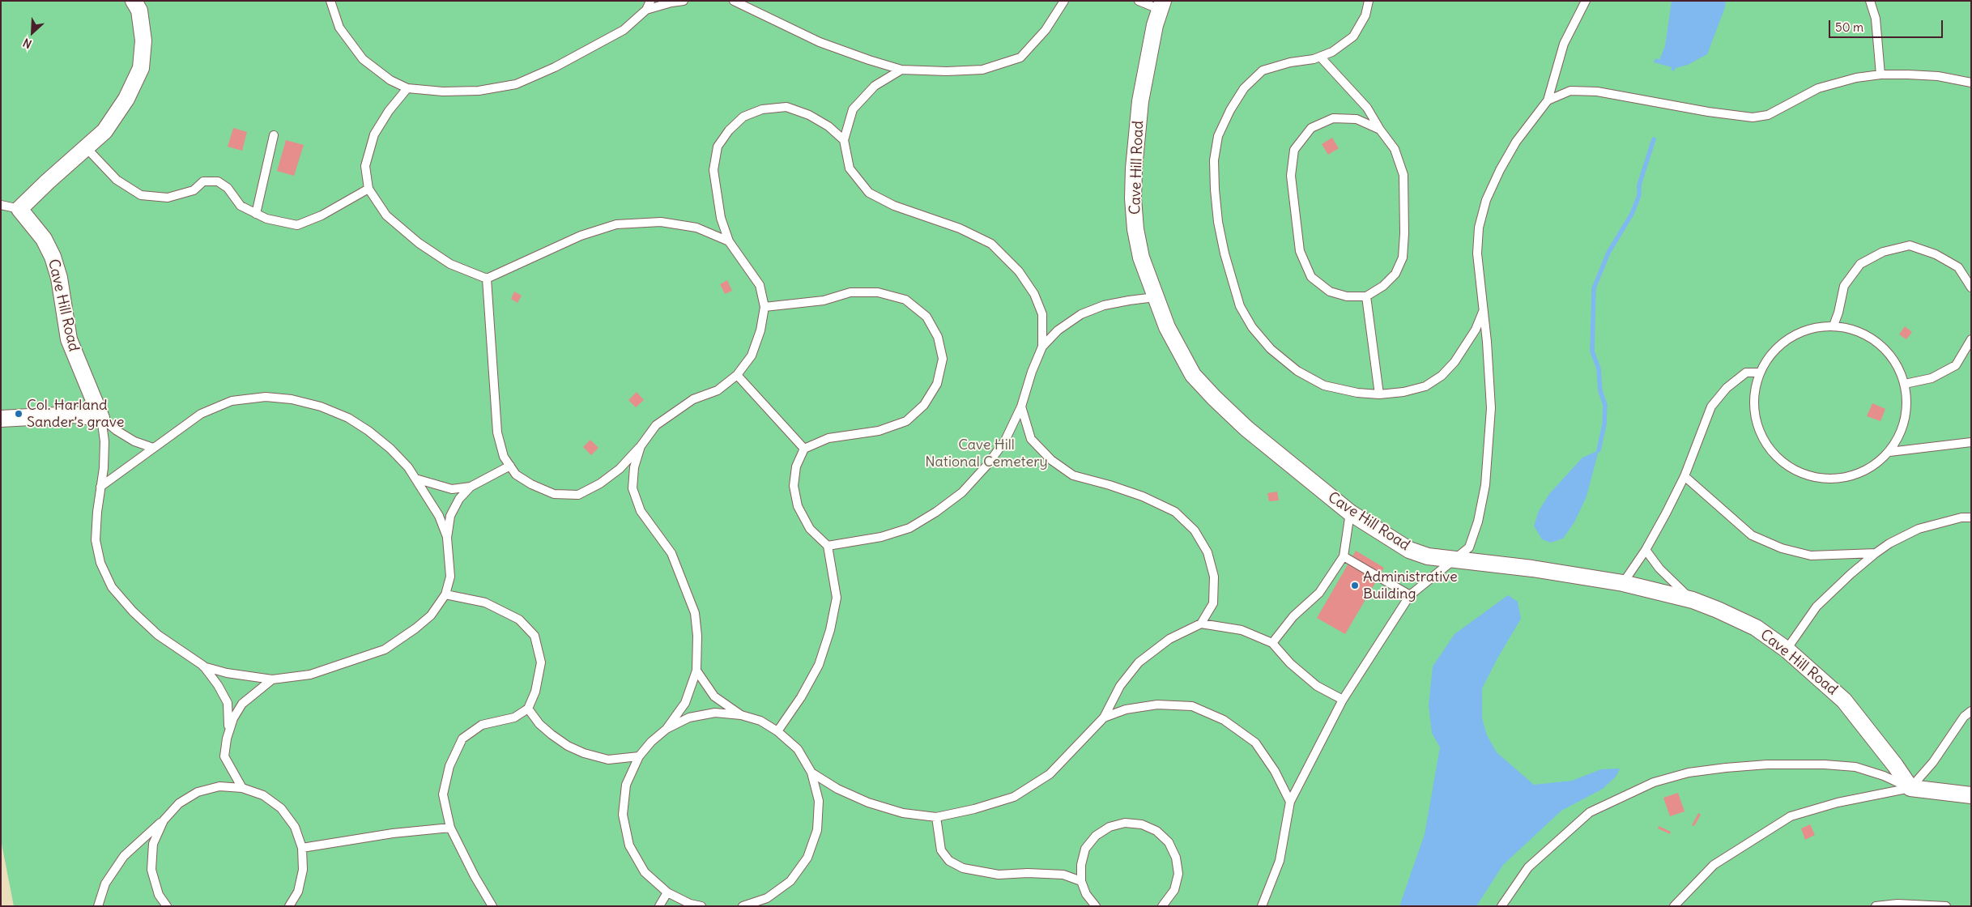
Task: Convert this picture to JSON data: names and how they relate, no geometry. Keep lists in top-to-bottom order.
{
  "streets": {
    "street": ["Cave Hill Road"]
  },
  "parks": ["Cave Hill National Cemetery"],
  "places": ["Col. Harland Sander’s grave", "Administrative Building"],
  "scale_bar": "50 m",
  "north": "bottom left"
}
